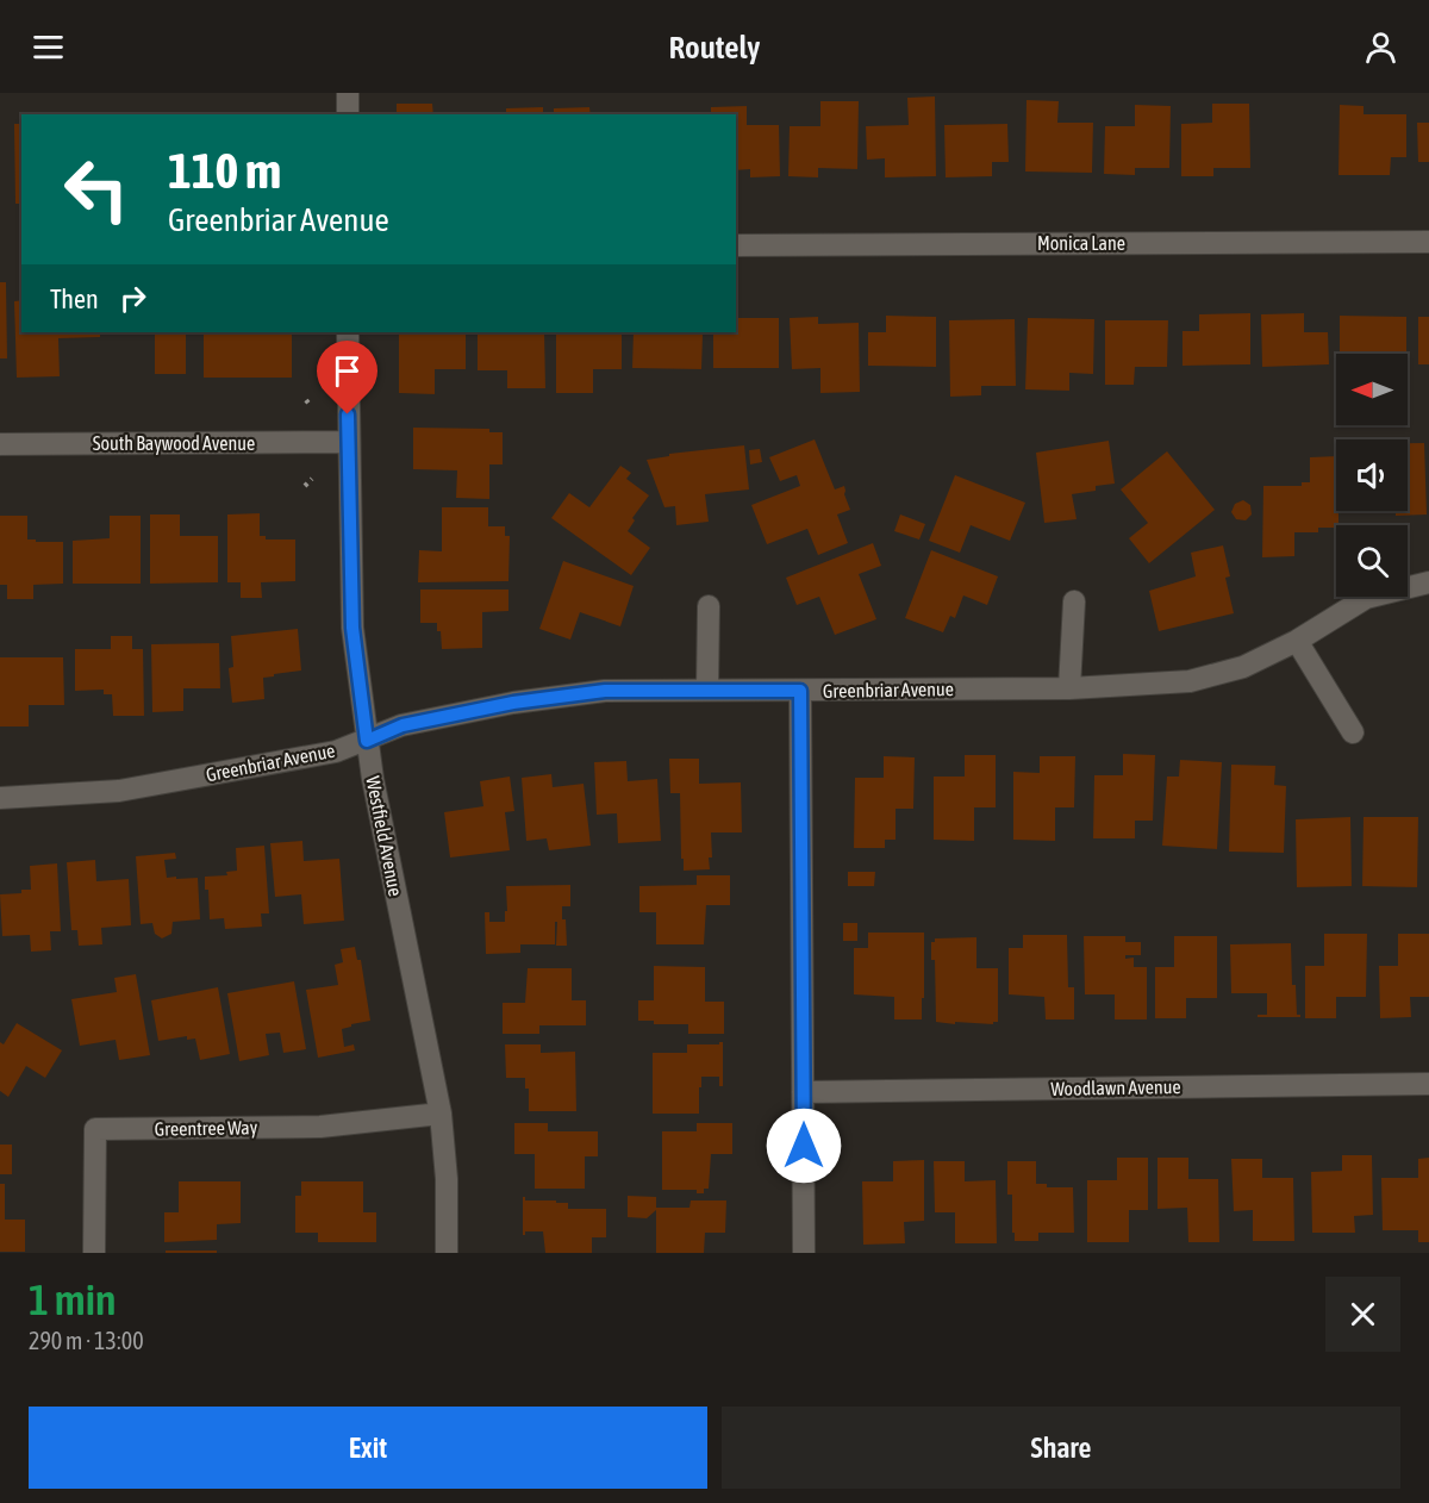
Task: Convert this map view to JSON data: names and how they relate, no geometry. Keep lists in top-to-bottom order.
{
  "streets": {
    "street": [
      "Monica Lane",
      "South Baywood Avenue",
      "Greenbriar Avenue",
      "Westfield Avenue",
      "Woodlawn Avenue",
      "Greentree Way"
    ]
  },
  "crossings": [
    ["South Baywood Avenue", "Westfield Avenue"],
    ["Greenbriar Avenue", "Westfield Avenue"],
    ["Westfield Avenue", "Greentree Way"]
  ],
  "north": "left",
  "page": {
    "header": "Routely",
    "turn": ["110 m", "Greenbriar Avenue"],
    "then": "Then",
    "heading": ["1 min", "290 m · 13:00"],
    "buttons": ["Exit", "Share"]
  }
}
